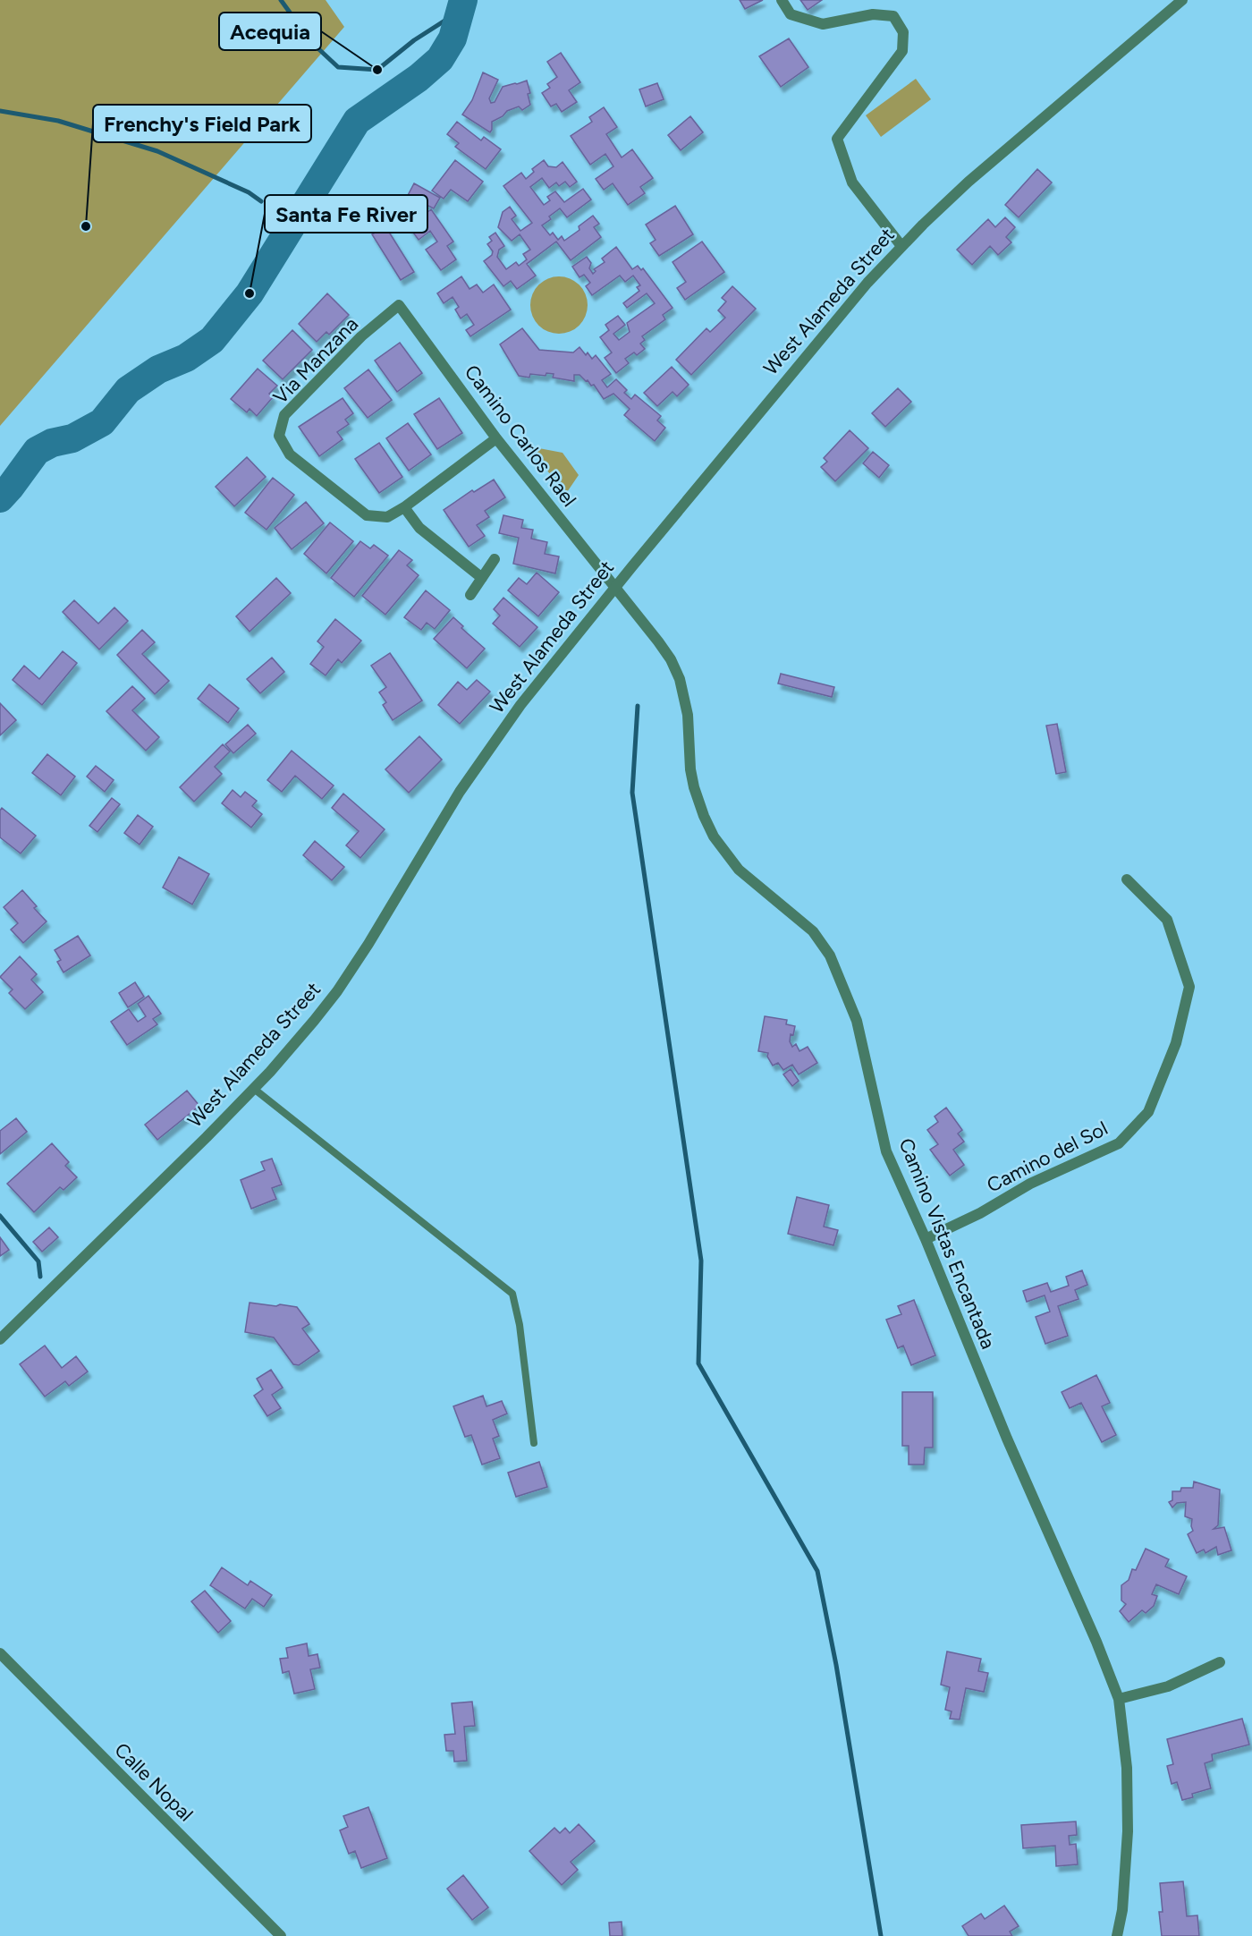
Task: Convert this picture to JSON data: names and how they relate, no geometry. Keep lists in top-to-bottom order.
{
  "streets": {
    "street": [
      "West Alameda Street",
      "Via Manzana",
      "Camino Carlos Rael",
      "Camino del Sol",
      "Camino Vistas Encantada",
      "Calle Nopal"
    ]
  },
  "crossings": [
    ["West Alameda Street", "Camino Carlos Rael"],
    ["West Alameda Street", "Camino Vistas Encantada"],
    ["Via Manzana", "Camino Carlos Rael"],
    ["Camino Carlos Rael", "Camino Vistas Encantada"],
    ["Camino del Sol", "Camino Vistas Encantada"]
  ],
  "places": ["Acequia", "Frenchy's Field Park", "Santa Fe River"]
}
